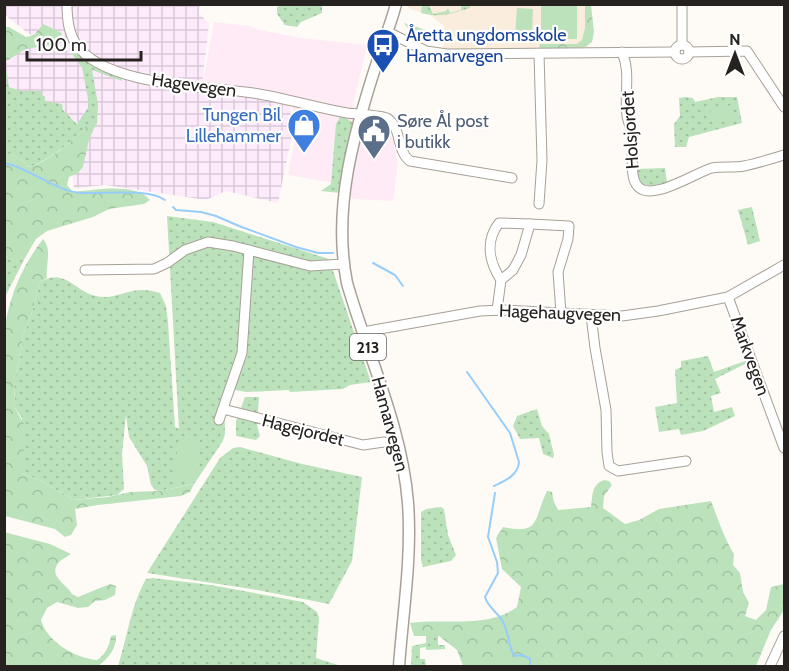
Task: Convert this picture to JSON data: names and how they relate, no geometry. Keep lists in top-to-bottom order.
{
  "streets": {
    "main road": ["213", "Hamarvegen"],
    "street": [
      "Hagevegen",
      "Holsjordet",
      "Hagehaugvegen",
      "Markvegen",
      "Hagejordet"
    ]
  },
  "crossings": [
    ["Hagevegen", "Hamarvegen"],
    ["Hagehaugvegen", "Markvegen"],
    ["Hagehaugvegen", "Hamarvegen"]
  ],
  "places": {
    "bus stop": ["Åretta ungdomsskole Hamarvegen"],
    "shop": ["Tungen Bil Lillehammer"],
    "public building": ["Søre Ål post i butikk"]
  },
  "scale_bar": "100 m",
  "north": "top"
}
